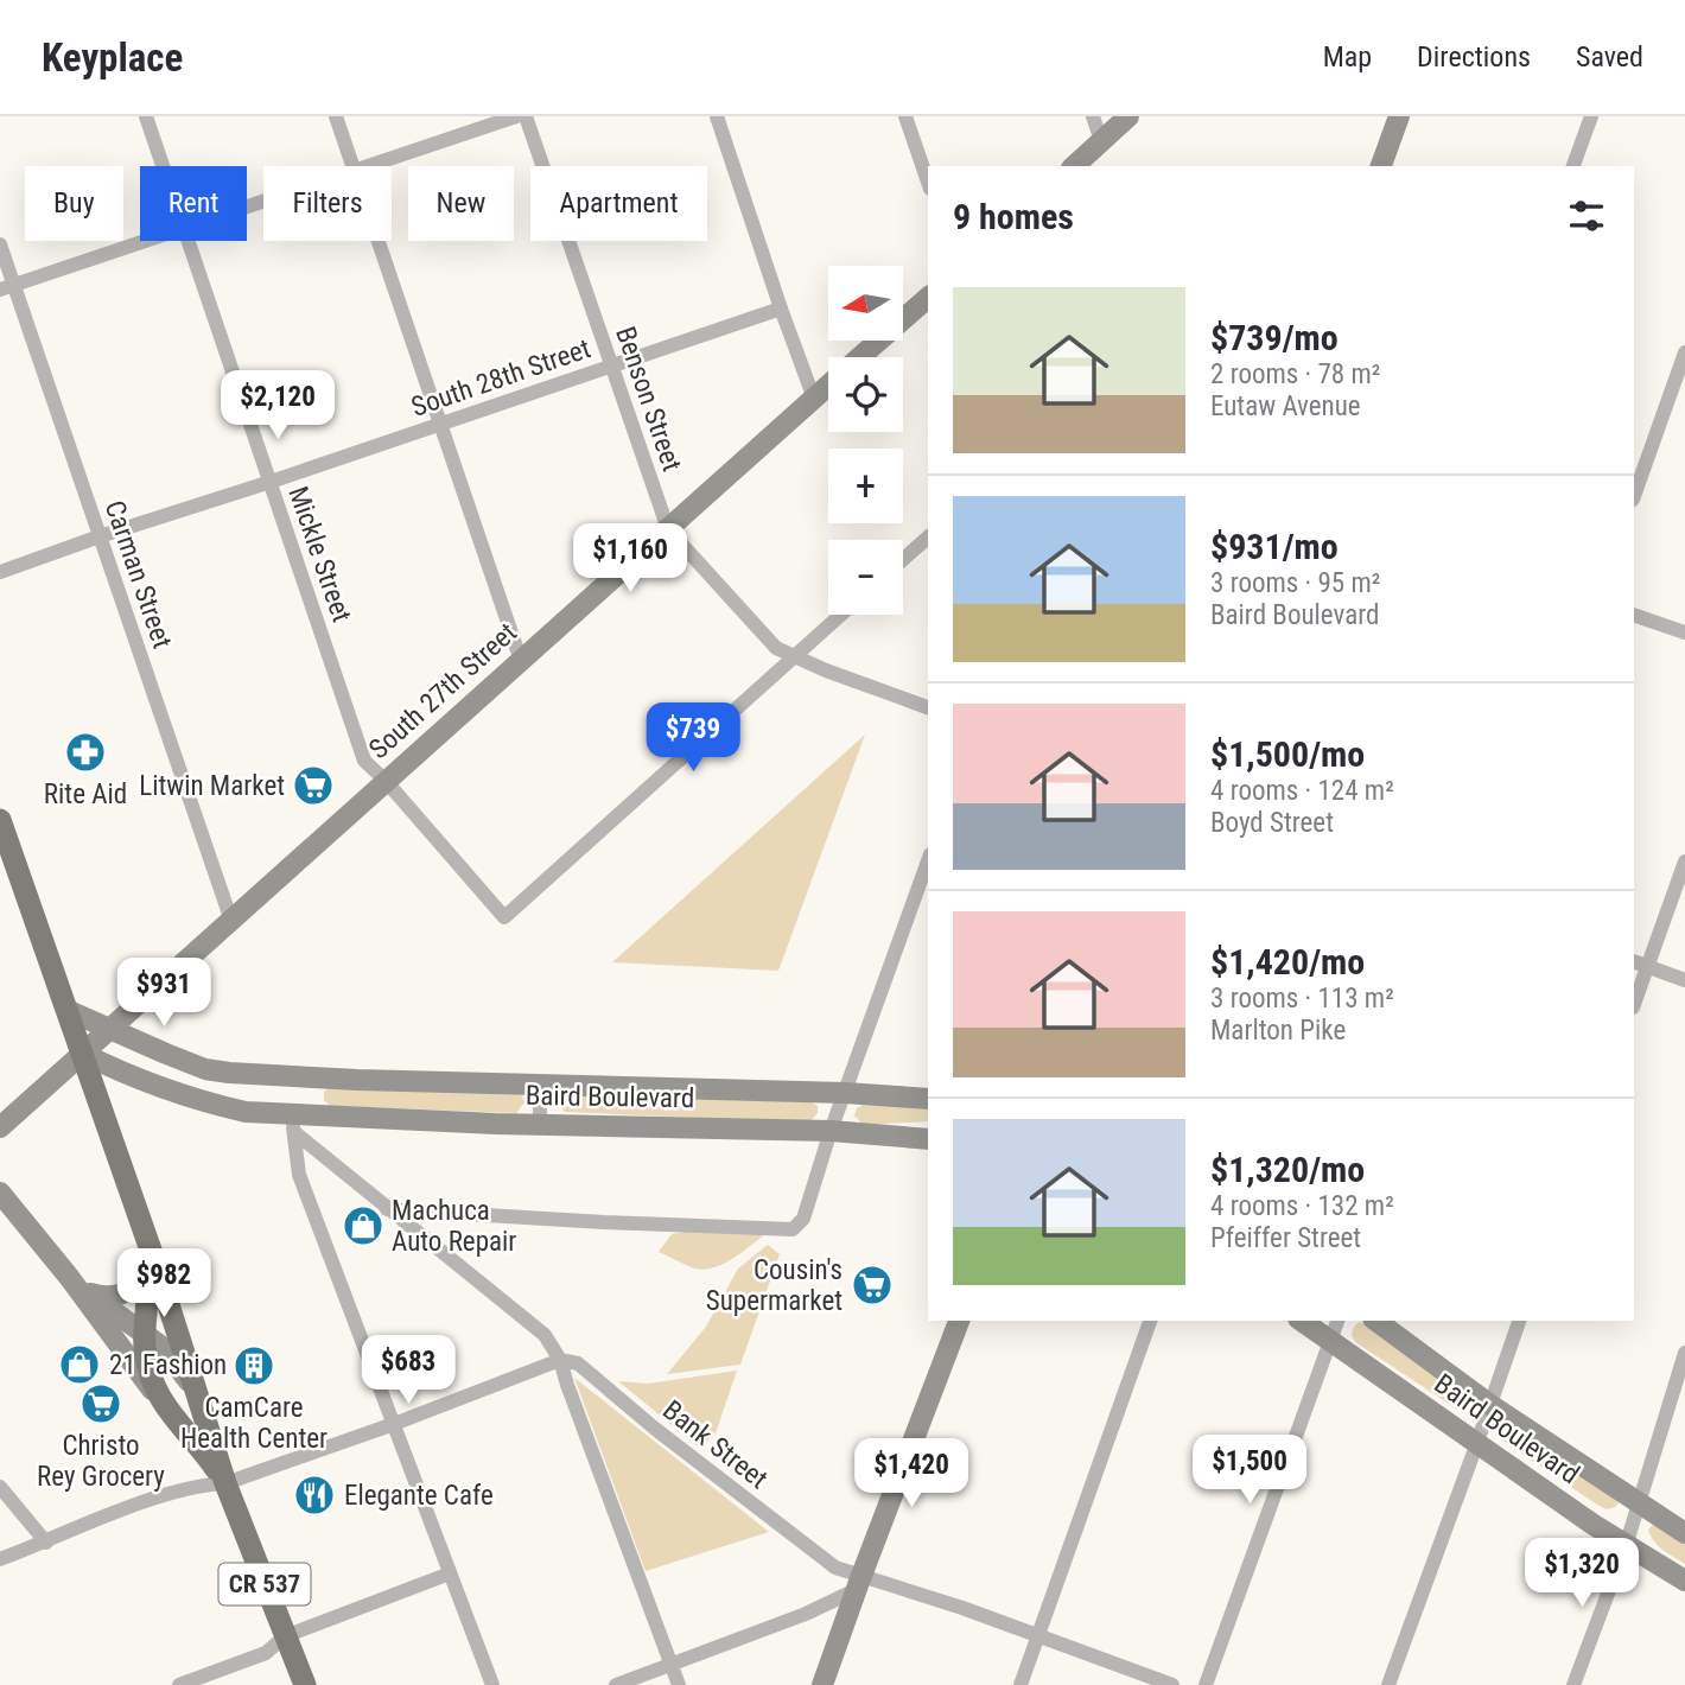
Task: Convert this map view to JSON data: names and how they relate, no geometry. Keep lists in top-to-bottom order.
{
  "streets": {
    "main road": ["South 27th Street", "Baird Boulevard", "CR 537"],
    "street": [
      "South 28th Street",
      "Benson Street",
      "Mickle Street",
      "Carman Street",
      "Bank Street"
    ]
  },
  "crossings": [
    ["South 28th Street", "Benson Street"],
    ["South 28th Street", "Mickle Street"],
    ["South 28th Street", "Carman Street"],
    ["Benson Street", "Mickle Street"],
    ["Benson Street", "South 27th Street"],
    ["Mickle Street", "South 27th Street"],
    ["Carman Street", "South 27th Street"],
    ["South 27th Street", "Baird Boulevard"],
    ["South 27th Street", "CR 537"],
    ["Baird Boulevard", "Bank Street"],
    ["Baird Boulevard", "CR 537"]
  ],
  "places": {
    "pharmacy": ["Rite Aid"],
    "supermarket": ["Litwin Market", "Cousin's Supermarket", "Christo Rey Grocery"],
    "shop": ["Machuca Auto Repair", "21 Fashion"],
    "building": ["CamCare Health Center"],
    "restaurant": ["Elegante Cafe"]
  },
  "north": "left",
  "page": {
    "header": "Keyplace",
    "nav": ["Map", "Directions", "Saved"],
    "chip": [
      "Buy",
      "Rent",
      "Filters",
      "New",
      "Apartment"
    ],
    "heading": "9 homes",
    "map_buttons": ["+", "−"],
    "list": [
      {
        "name": "$739/mo",
        "note": "2 rooms · 78 m² · Eutaw Avenue"
      },
      {
        "name": "$931/mo",
        "note": "3 rooms · 95 m² · Baird Boulevard"
      },
      {
        "name": "$1,500/mo",
        "note": "4 rooms · 124 m² · Boyd Street"
      },
      {
        "name": "$1,420/mo",
        "note": "3 rooms · 113 m² · Marlton Pike"
      },
      {
        "name": "$1,320/mo",
        "note": "4 rooms · 132 m² · Pfeiffer Street"
      }
    ],
    "price": [
      "$2,120",
      "$1,160",
      "$739",
      "$931",
      "$982",
      "$683",
      "$1,500",
      "$1,420",
      "$1,320"
    ]
  }
}
